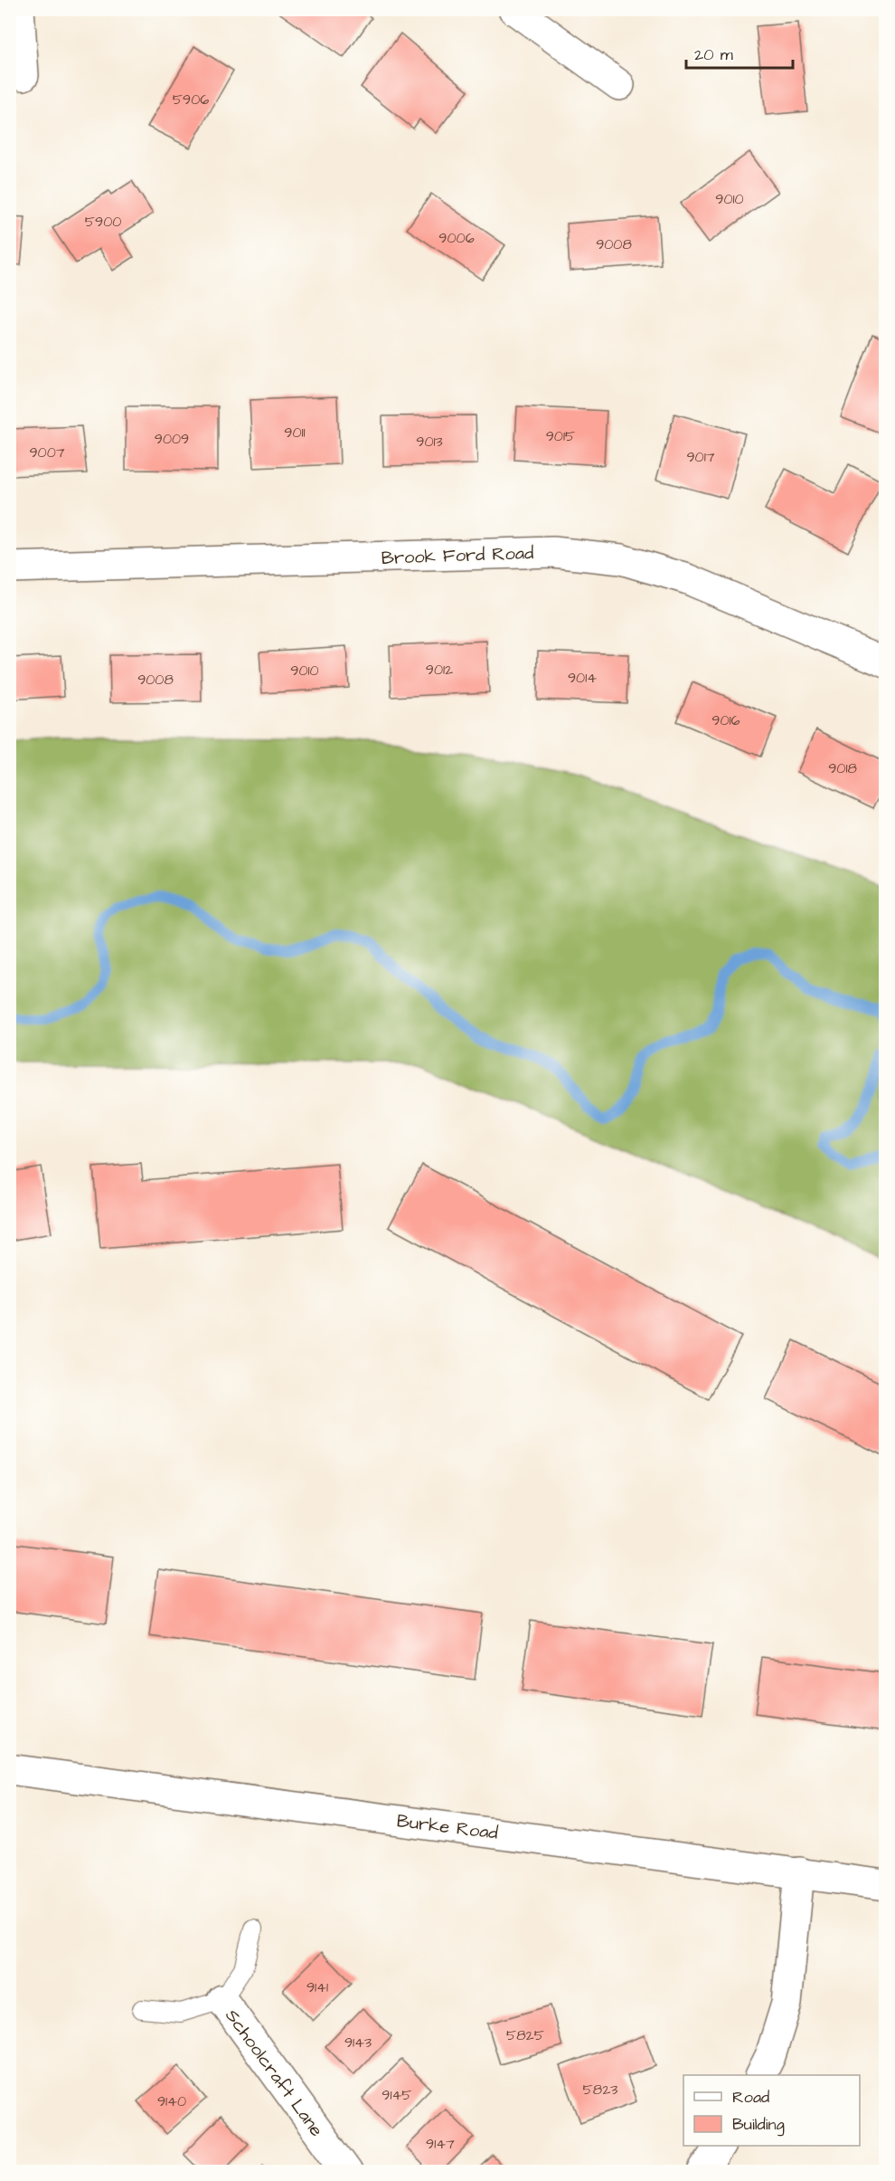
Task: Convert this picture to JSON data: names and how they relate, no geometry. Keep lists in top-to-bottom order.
{
  "streets": {
    "street": ["Brook Ford Road", "Burke Road", "Schoolcraft Lane"]
  },
  "house_numbers": [
    "5906",
    "9010",
    "5900",
    "9006",
    "9008",
    "9011",
    "9015",
    "9009",
    "9013",
    "9007",
    "9017",
    "9012",
    "9010",
    "9014",
    "9008",
    "9016",
    "9018",
    "9141",
    "5825",
    "9143",
    "5823",
    "9145",
    "9140",
    "9147"
  ],
  "legend": ["Road", "Building"],
  "scale_bar": "20 m"
}
